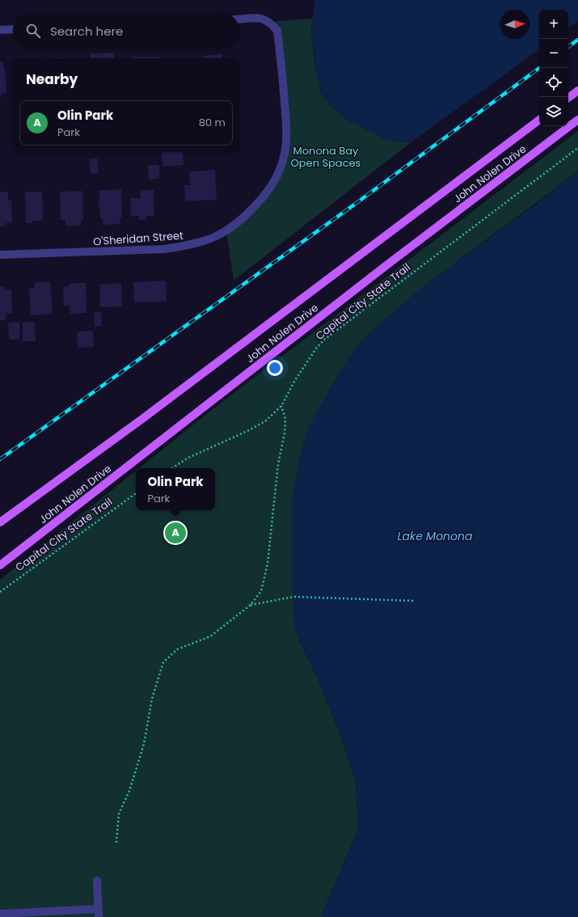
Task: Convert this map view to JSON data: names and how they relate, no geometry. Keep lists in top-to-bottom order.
{
  "streets": {
    "main road": ["John Nolen Drive"],
    "street": ["O'Sheridan Street"],
    "path": ["Capital City State Trail"]
  },
  "water": ["Lake Monona"],
  "parks": ["Monona Bay Open Spaces"],
  "north": "right",
  "page": {
    "map_buttons": ["+", "−"],
    "search": "Search here",
    "heading": "Nearby",
    "list": [
      {
        "mark": "A",
        "name": "Olin Park",
        "note": "Park",
        "value": "80 m"
      }
    ],
    "popup": ["Olin Park", "Park"],
    "pins": "A"
  }
}
